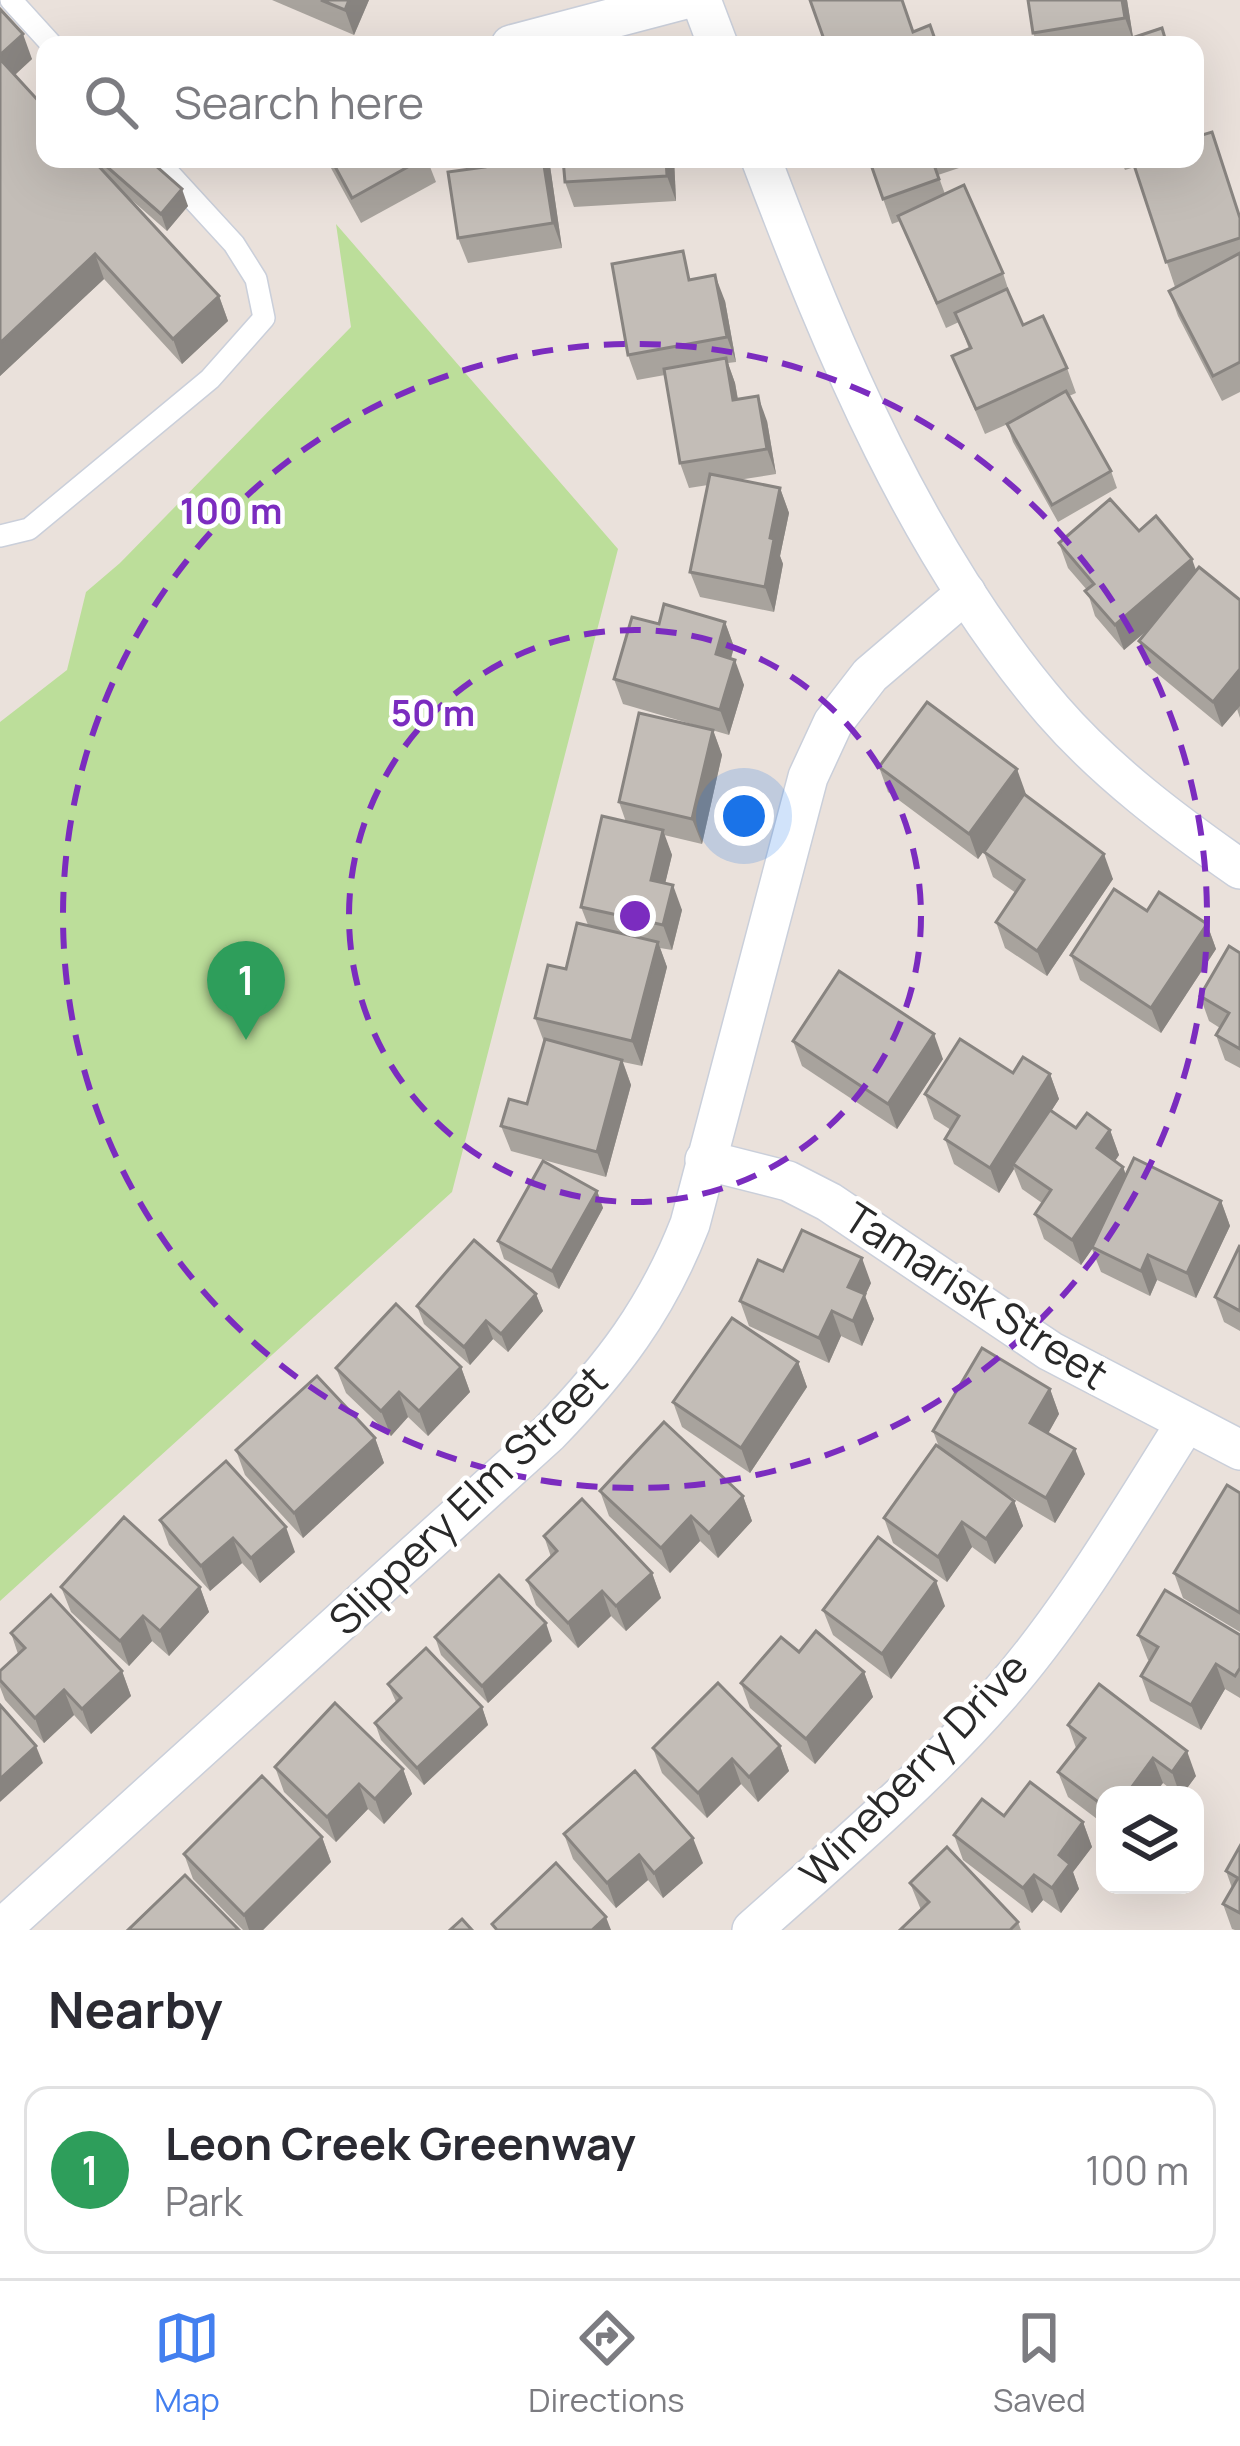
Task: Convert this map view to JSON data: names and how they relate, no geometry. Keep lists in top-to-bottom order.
{
  "streets": {
    "street": ["Tamarisk Street", "Slippery Elm Street", "Wineberry Drive"]
  },
  "crossings": [
    ["Tamarisk Street", "Slippery Elm Street"],
    ["Tamarisk Street", "Wineberry Drive"]
  ],
  "page": {
    "search": "Search here",
    "pins": "1",
    "heading": "Nearby",
    "list": [
      {
        "mark": "1",
        "name": "Leon Creek Greenway",
        "note": "Park",
        "value": "100 m"
      }
    ],
    "nav": ["Map", "Directions", "Saved"]
  },
  "rings": ["100 m", "50 m"]
}
